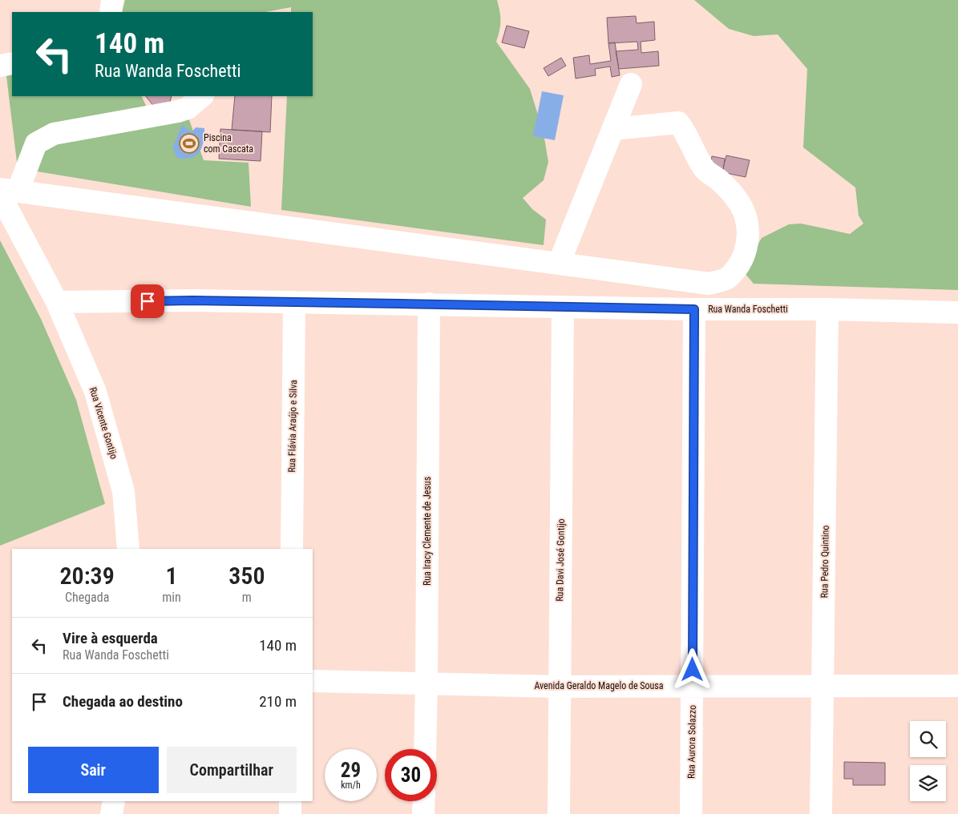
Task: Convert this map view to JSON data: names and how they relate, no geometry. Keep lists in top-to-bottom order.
{
  "streets": {
    "street": [
      "Rua Wanda Foschetti",
      "Rua Vicente Gontijo",
      "Rua Flávia Araújo e Silva",
      "Rua Iracy Clemente de Jesus",
      "Rua Davi José Gontijo",
      "Rua Pedro Quintino",
      "Avenida Geraldo Magelo de Sousa",
      "Rua Aurora Solazzo"
    ]
  },
  "crossings": [
    ["Rua Wanda Foschetti", "Rua Vicente Gontijo"],
    ["Rua Wanda Foschetti", "Rua Flávia Araújo e Silva"],
    ["Rua Wanda Foschetti", "Rua Iracy Clemente de Jesus"],
    ["Rua Wanda Foschetti", "Rua Davi José Gontijo"],
    ["Rua Wanda Foschetti", "Rua Pedro Quintino"],
    ["Rua Wanda Foschetti", "Rua Aurora Solazzo"],
    ["Rua Iracy Clemente de Jesus", "Avenida Geraldo Magelo de Sousa"],
    ["Rua Davi José Gontijo", "Avenida Geraldo Magelo de Sousa"],
    ["Rua Pedro Quintino", "Avenida Geraldo Magelo de Sousa"],
    ["Avenida Geraldo Magelo de Sousa", "Rua Aurora Solazzo"]
  ],
  "places": {
    "sports": ["Piscina com Cascata"]
  },
  "page": {
    "turn": ["140 m", "Rua Wanda Foschetti"],
    "eta": [
      "20:39",
      "Chegada",
      "1",
      "min",
      "350",
      "m"
    ],
    "list": [
      {
        "name": "Vire à esquerda",
        "note": "Rua Wanda Foschetti",
        "value": "140 m"
      },
      {
        "name": "Chegada ao destino",
        "value": "210 m"
      }
    ],
    "buttons": ["Sair", "Compartilhar"],
    "speed": "29 km/h",
    "limit": "30"
  }
}
